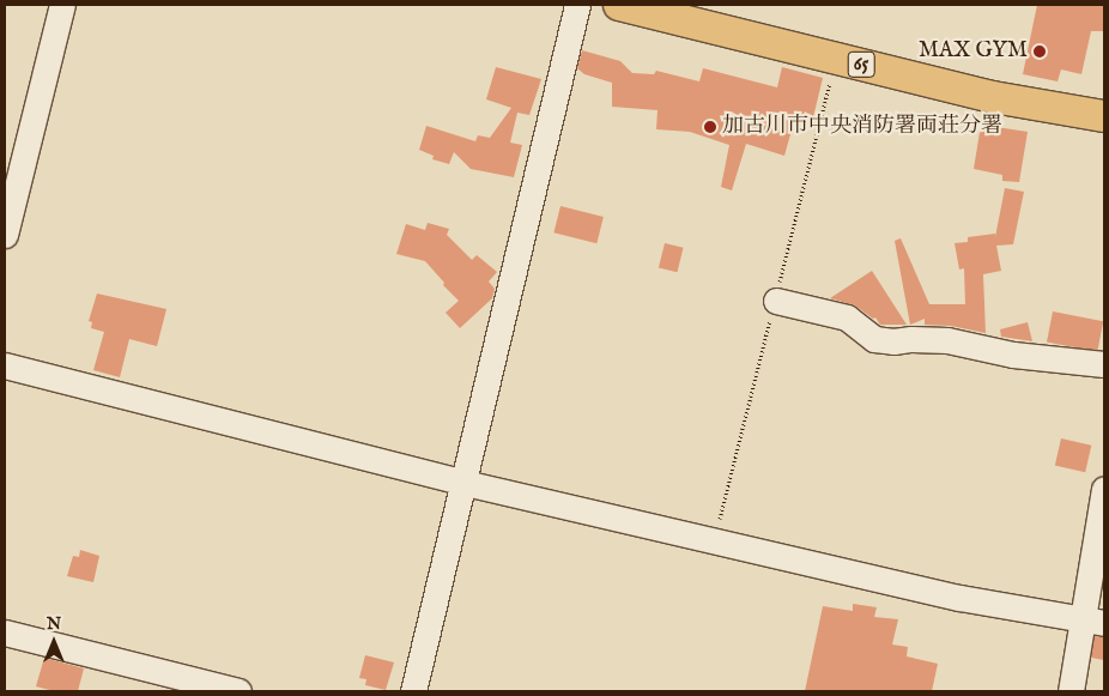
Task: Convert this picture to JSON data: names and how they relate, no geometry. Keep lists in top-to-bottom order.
{
  "streets": {
    "main road": ["65"]
  },
  "places": ["MAX GYM", "加古川市中央消防署両荘分署"],
  "north": "top"
}
